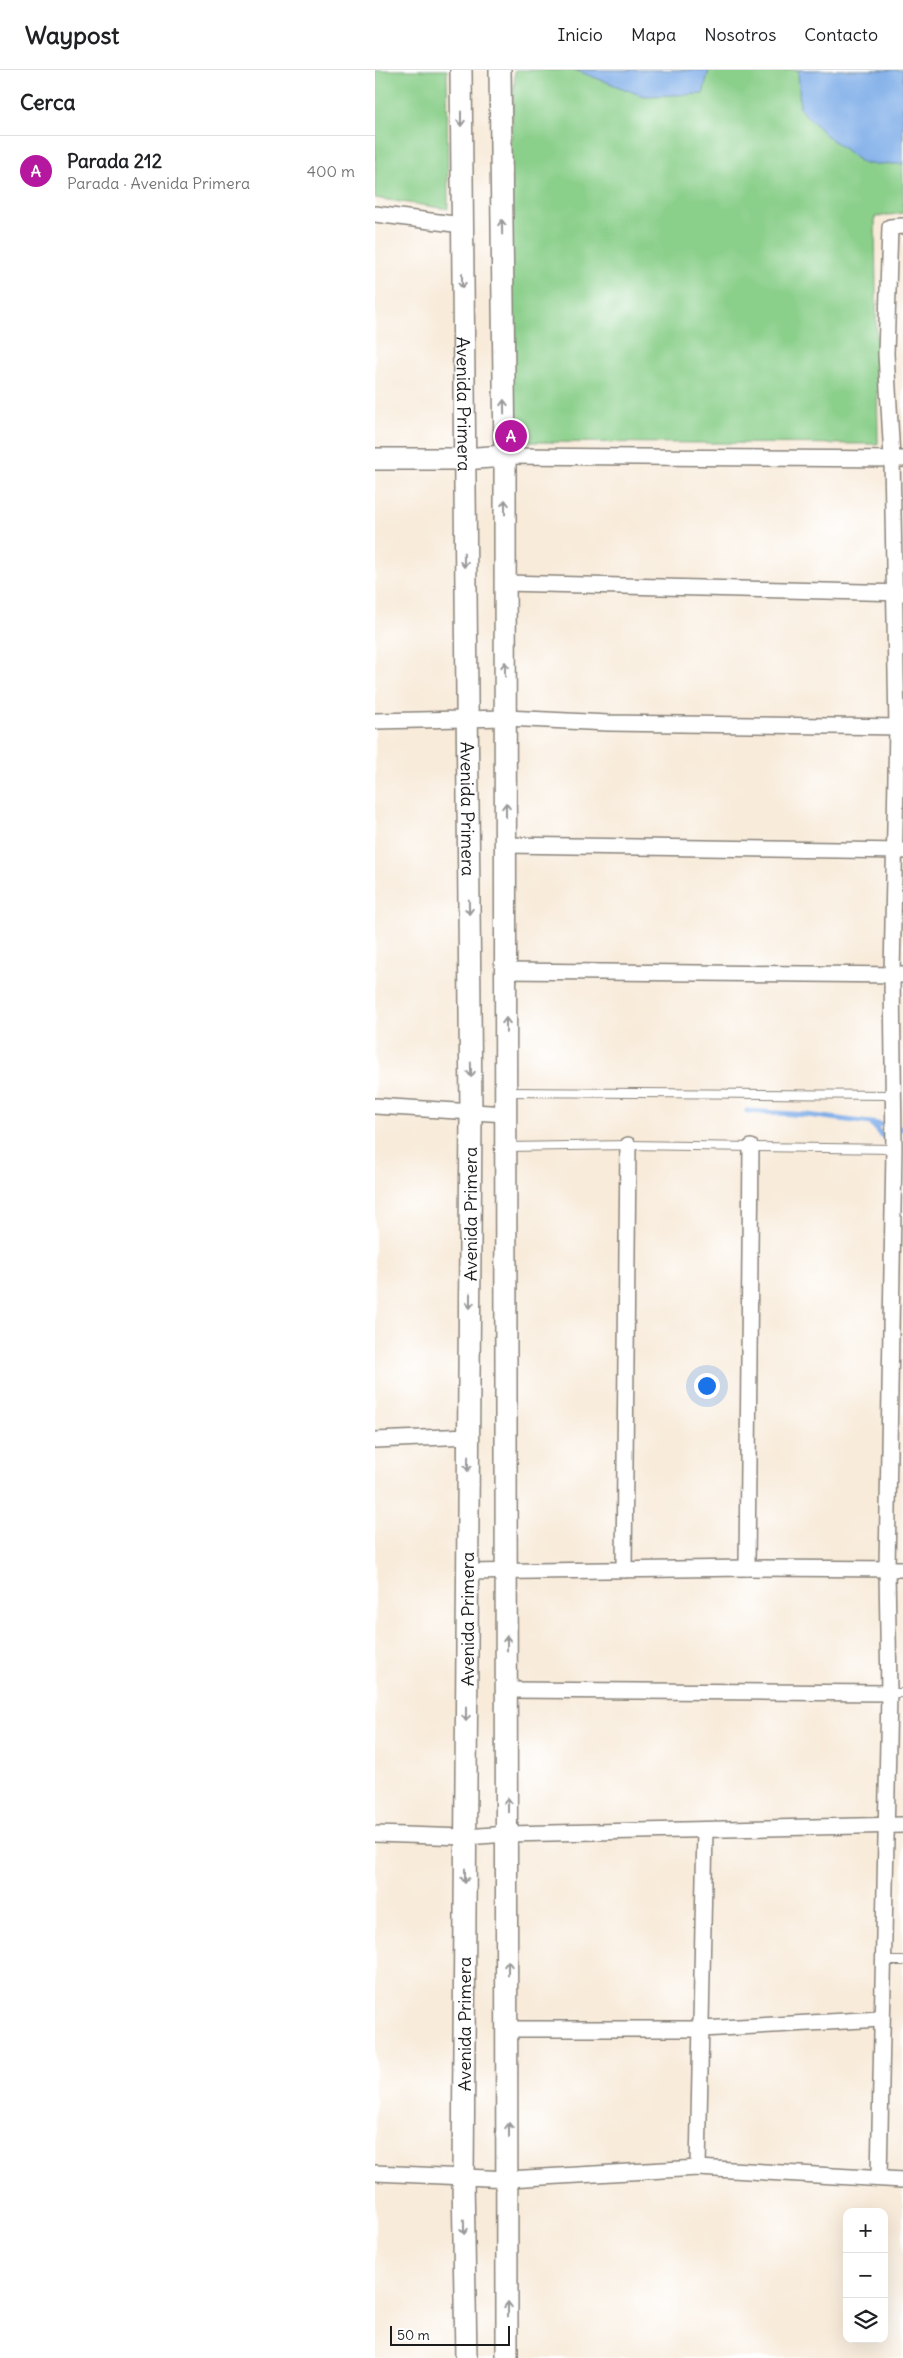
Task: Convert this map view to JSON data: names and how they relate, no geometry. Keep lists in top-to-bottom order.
{
  "streets": {
    "main road": ["Avenida Primera"]
  },
  "scale_bar": "50 m",
  "page": {
    "header": "Waypost",
    "nav": [
      "Inicio",
      "Mapa",
      "Nosotros",
      "Contacto"
    ],
    "heading": "Cerca",
    "list": [
      {
        "mark": "A",
        "name": "Parada 212",
        "note": "Parada · Avenida Primera",
        "value": "400 m"
      }
    ],
    "pins": "A",
    "map_buttons": ["+", "−"],
    "scale": "50 m"
  }
}
